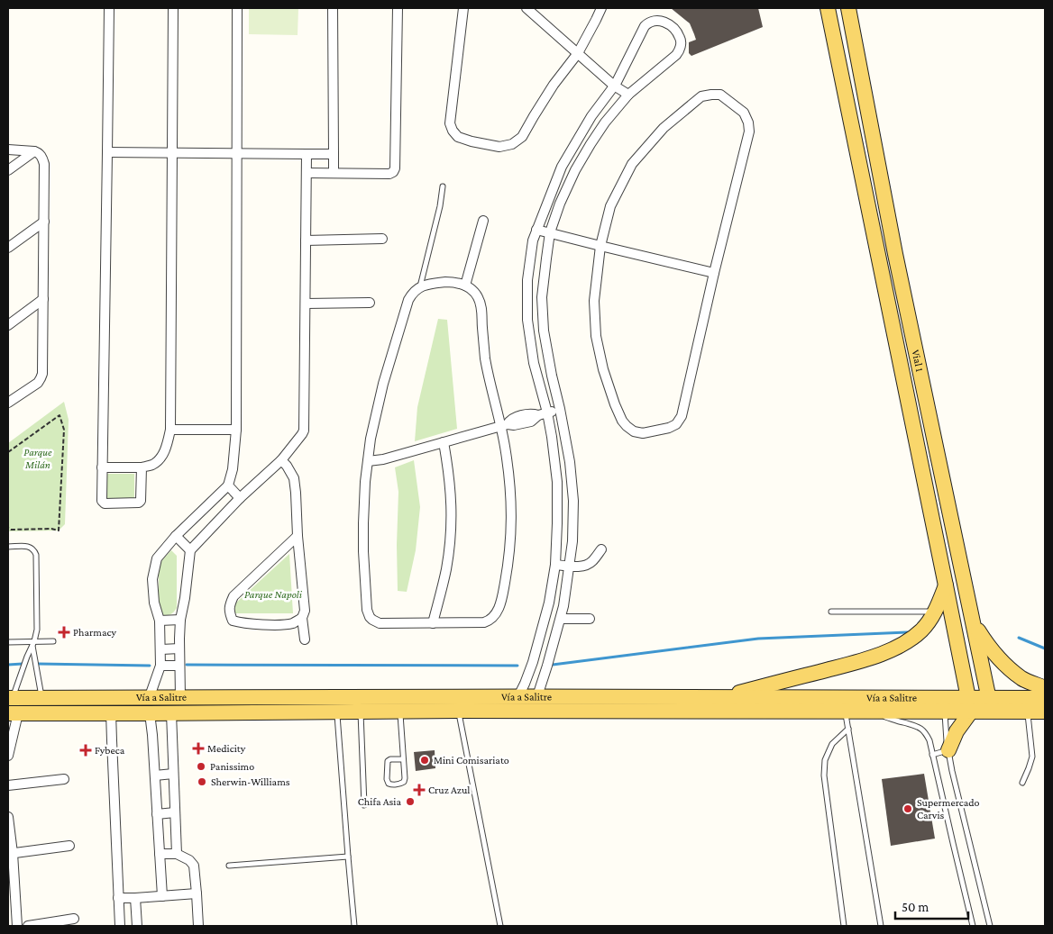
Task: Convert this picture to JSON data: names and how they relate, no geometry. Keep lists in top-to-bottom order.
{
  "streets": {
    "main road": ["Vial 1", "Vía a Salitre"]
  },
  "crossings": [
    ["Vial 1", "Vía a Salitre"]
  ],
  "parks": ["Parque Milán", "Parque Napoli"],
  "places": {
    "health": [
      "Pharmacy",
      "Medicity",
      "Fybeca",
      "Cruz Azul"
    ],
    "other": [
      "Mini Comisariato",
      "Panissimo",
      "Sherwin-Williams",
      "Chifa Asia",
      "Supermercado Carvis"
    ]
  },
  "scale_bar": "50 m"
}
